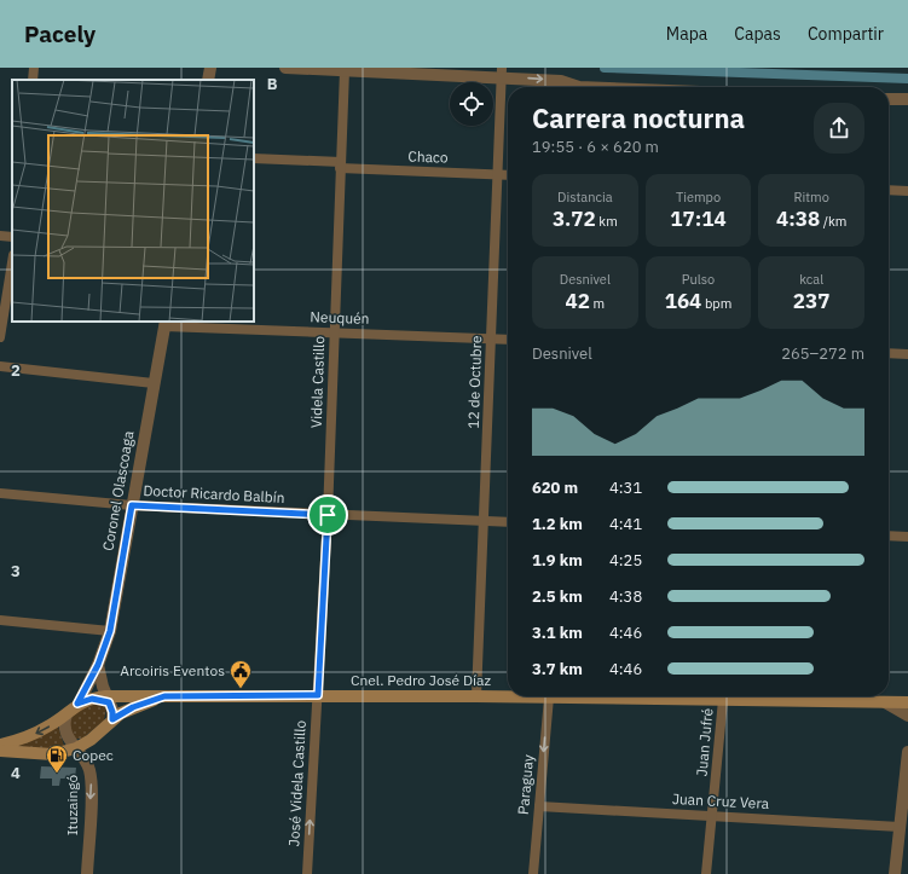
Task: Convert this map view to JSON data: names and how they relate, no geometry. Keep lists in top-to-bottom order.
{
  "streets": {
    "main road": ["Cnel. Pedro José Díaz"],
    "street": [
      "Chaco",
      "Neuquén",
      "Videla Castillo",
      "12 de Octubre",
      "Coronel Olascoaga",
      "Doctor Ricardo Balbín",
      "Juan Jufré",
      "José Videla Castillo",
      "Paraguay",
      "Juan Cruz Vera",
      "Ituzaingó"
    ]
  },
  "crossings": [
    ["Chaco", "Videla Castillo"],
    ["Chaco", "12 de Octubre"],
    ["Neuquén", "Videla Castillo"],
    ["Neuquén", "12 de Octubre"],
    ["Neuquén", "Coronel Olascoaga"],
    ["Videla Castillo", "Doctor Ricardo Balbín"],
    ["Videla Castillo", "Cnel. Pedro José Díaz"],
    ["Videla Castillo", "José Videla Castillo"],
    ["12 de Octubre", "Doctor Ricardo Balbín"],
    ["12 de Octubre", "Cnel. Pedro José Díaz"],
    ["Coronel Olascoaga", "Doctor Ricardo Balbín"],
    ["Coronel Olascoaga", "Cnel. Pedro José Díaz"],
    ["Cnel. Pedro José Díaz", "Juan Jufré"],
    ["Cnel. Pedro José Díaz", "José Videla Castillo"],
    ["Cnel. Pedro José Díaz", "Paraguay"],
    ["Cnel. Pedro José Díaz", "Ituzaingó"],
    ["Juan Jufré", "Juan Cruz Vera"],
    ["Paraguay", "Juan Cruz Vera"]
  ],
  "one_way": ["José Videla Castillo", "Paraguay", "Ituzaingó"],
  "places": {
    "public building": ["Arcoiris Eventos"],
    "fuel station": ["Copec"]
  },
  "page": {
    "header": "Pacely",
    "nav": ["Mapa", "Capas", "Compartir"],
    "heading": ["Carrera nocturna", "19:55 · 6 × 620 m"],
    "stats": [
      ["Distancia", "3.72 km"],
      ["Tiempo", "17:14"],
      ["Ritmo", "4:38 /km"],
      ["Desnivel", "42 m"],
      ["Pulso", "164 bpm"],
      ["kcal", "237"]
    ],
    "chart": ["Desnivel", "265–272 m"],
    "list": [
      {
        "name": "620 m",
        "note": "4:31"
      },
      {
        "name": "1.2 km",
        "note": "4:41"
      },
      {
        "name": "1.9 km",
        "note": "4:25"
      },
      {
        "name": "2.5 km",
        "note": "4:38"
      },
      {
        "name": "3.1 km",
        "note": "4:46"
      },
      {
        "name": "3.7 km",
        "note": "4:46"
      }
    ]
  },
  "grid": {
    "columns": ["B"],
    "rows": ["2", "3", "4"]
  }
}
